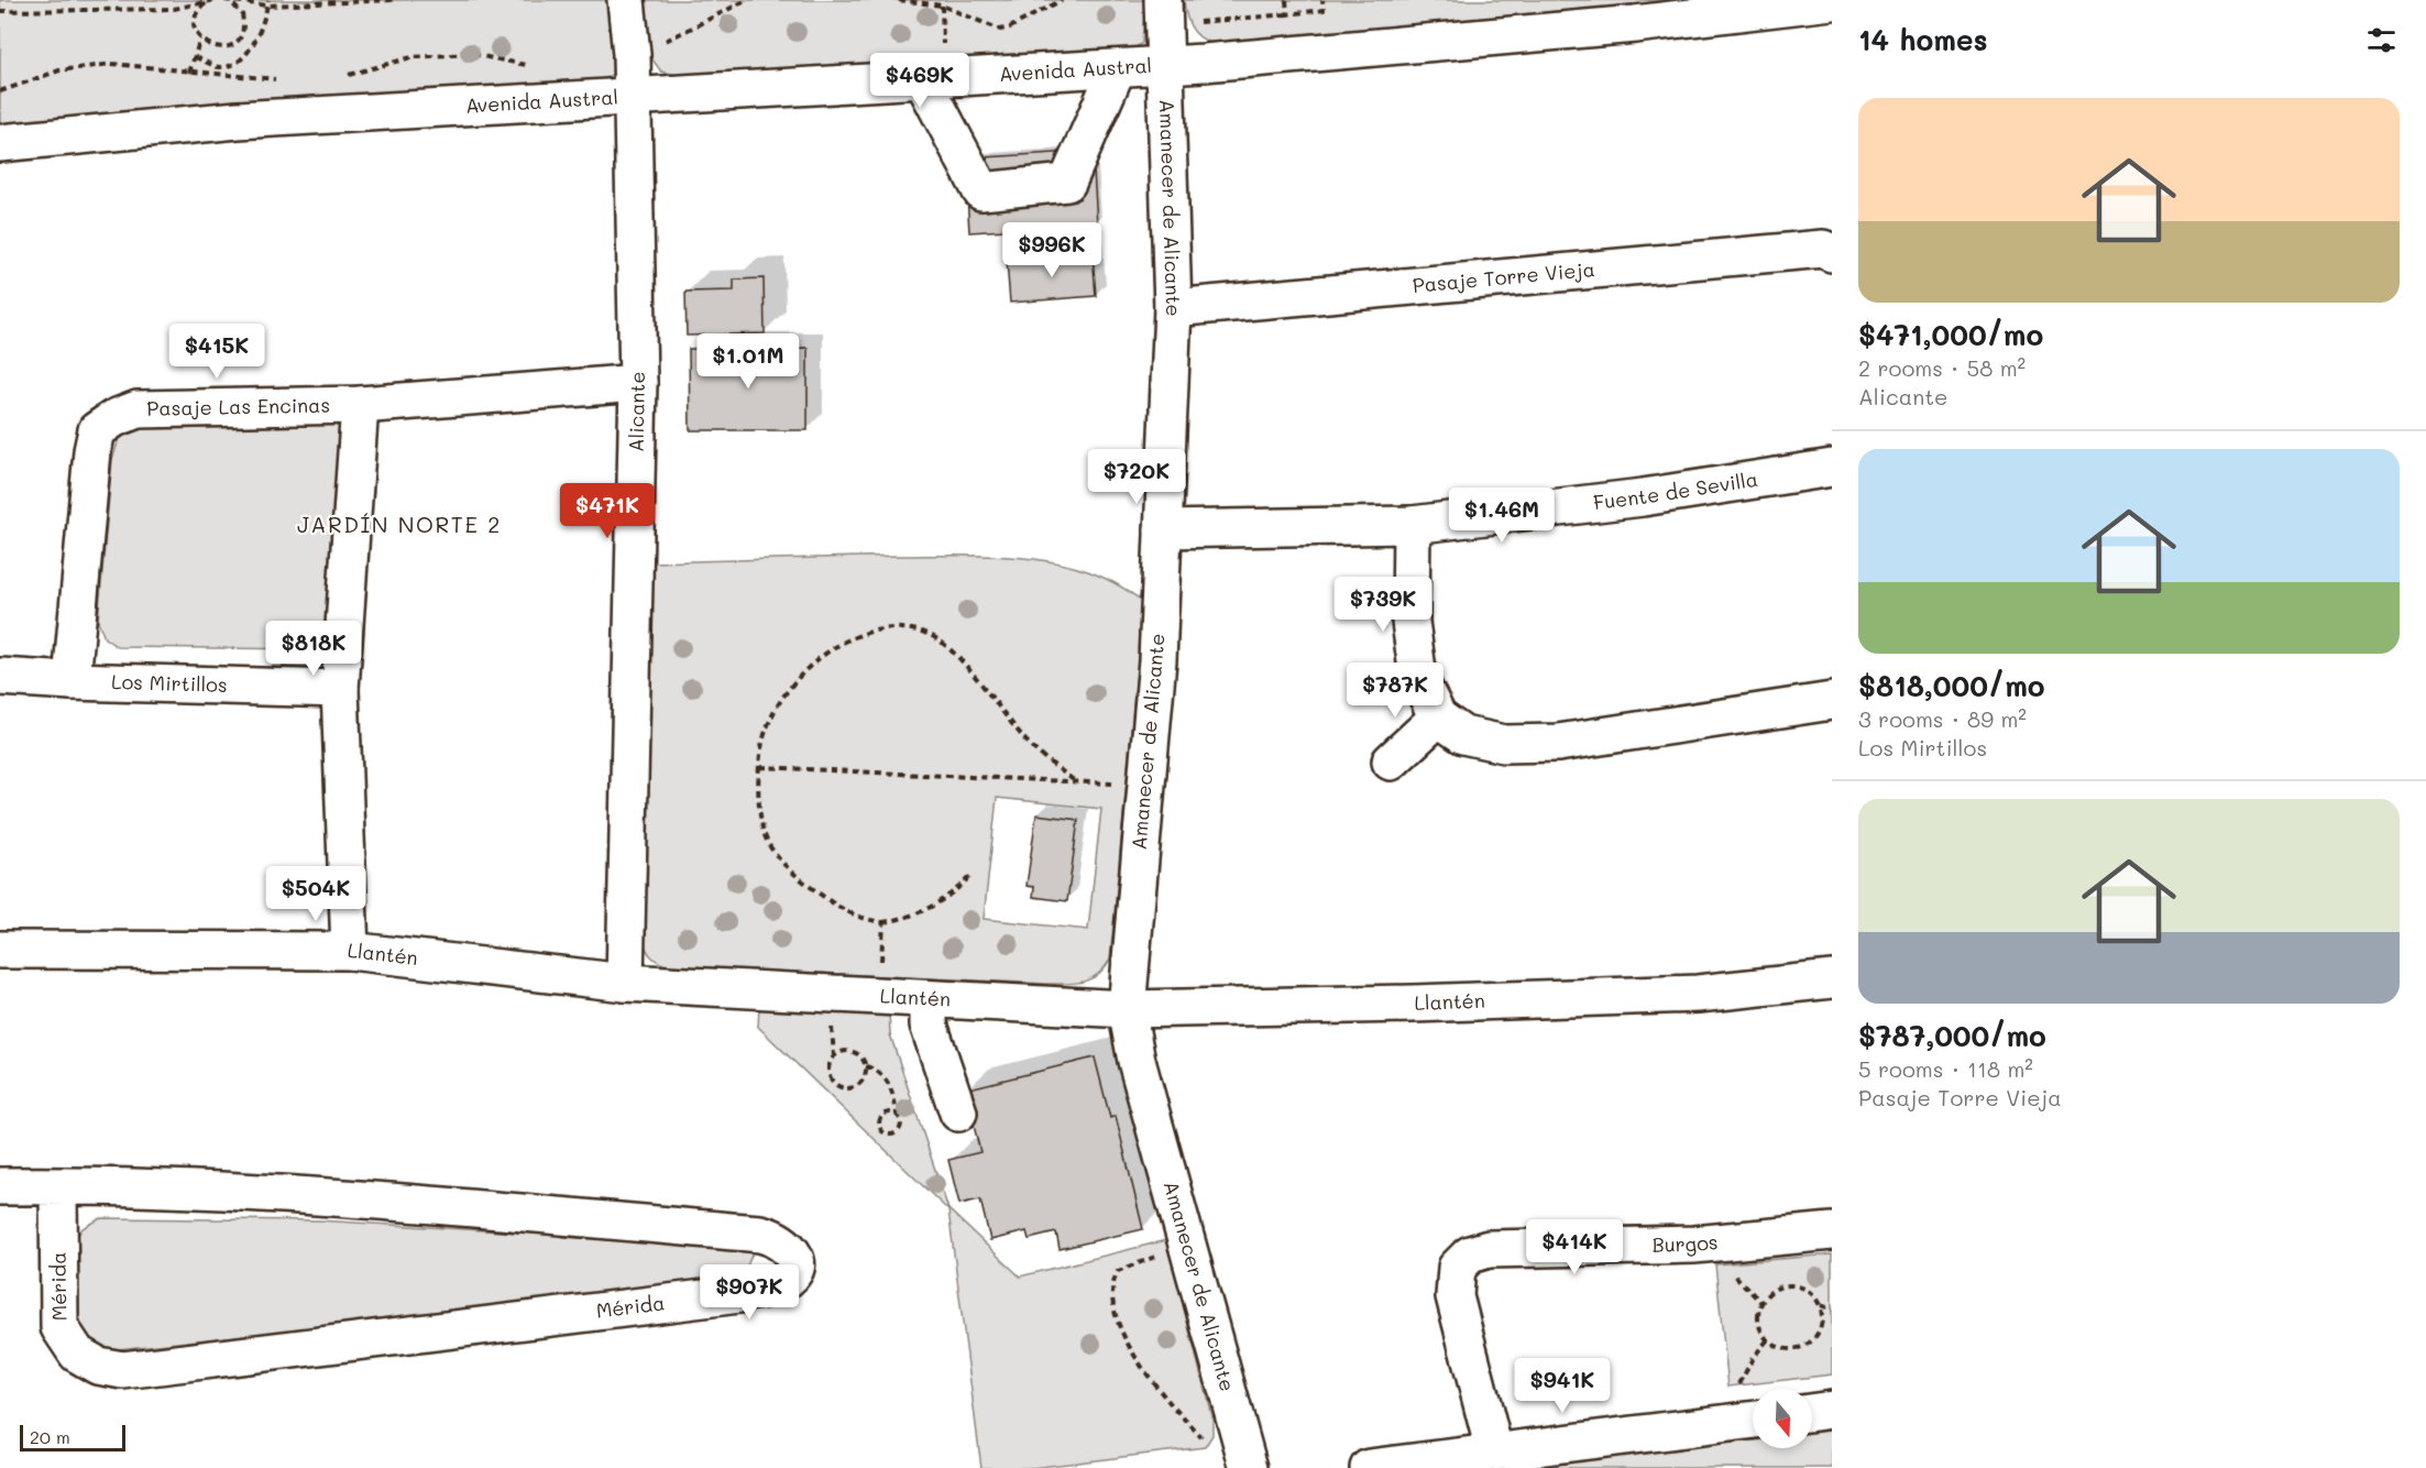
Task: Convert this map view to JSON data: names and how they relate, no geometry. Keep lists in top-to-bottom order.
{
  "streets": {
    "street": [
      "Avenida Austral",
      "Amanecer de Alicante",
      "Pasaje Torre Vieja",
      "Pasaje Las Encinas",
      "Alicante",
      "Fuente de Sevilla",
      "Los Mirtillos",
      "Llantén",
      "Burgos",
      "Mérida"
    ]
  },
  "crossings": [
    ["Avenida Austral", "Amanecer de Alicante"],
    ["Avenida Austral", "Alicante"],
    ["Amanecer de Alicante", "Pasaje Torre Vieja"],
    ["Amanecer de Alicante", "Fuente de Sevilla"],
    ["Amanecer de Alicante", "Llantén"],
    ["Pasaje Las Encinas", "Alicante"],
    ["Pasaje Las Encinas", "Los Mirtillos"],
    ["Alicante", "Llantén"]
  ],
  "districts": ["JARDÍN NORTE 2"],
  "scale_bar": "20 m",
  "north": "bottom",
  "page": {
    "heading": "14 homes",
    "price": [
      "$469K",
      "$996K",
      "$415K",
      "$1.01M",
      "$720K",
      "$471K",
      "$1.46M",
      "$739K",
      "$818K",
      "$787K",
      "$504K",
      "$414K",
      "$907K",
      "$941K"
    ],
    "list": [
      {
        "name": "$471,000/mo",
        "note": "2 rooms · 58 m² · Alicante"
      },
      {
        "name": "$818,000/mo",
        "note": "3 rooms · 89 m² · Los Mirtillos"
      },
      {
        "name": "$787,000/mo",
        "note": "5 rooms · 118 m² · Pasaje Torre Vieja"
      }
    ],
    "scale": "20 m"
  }
}
